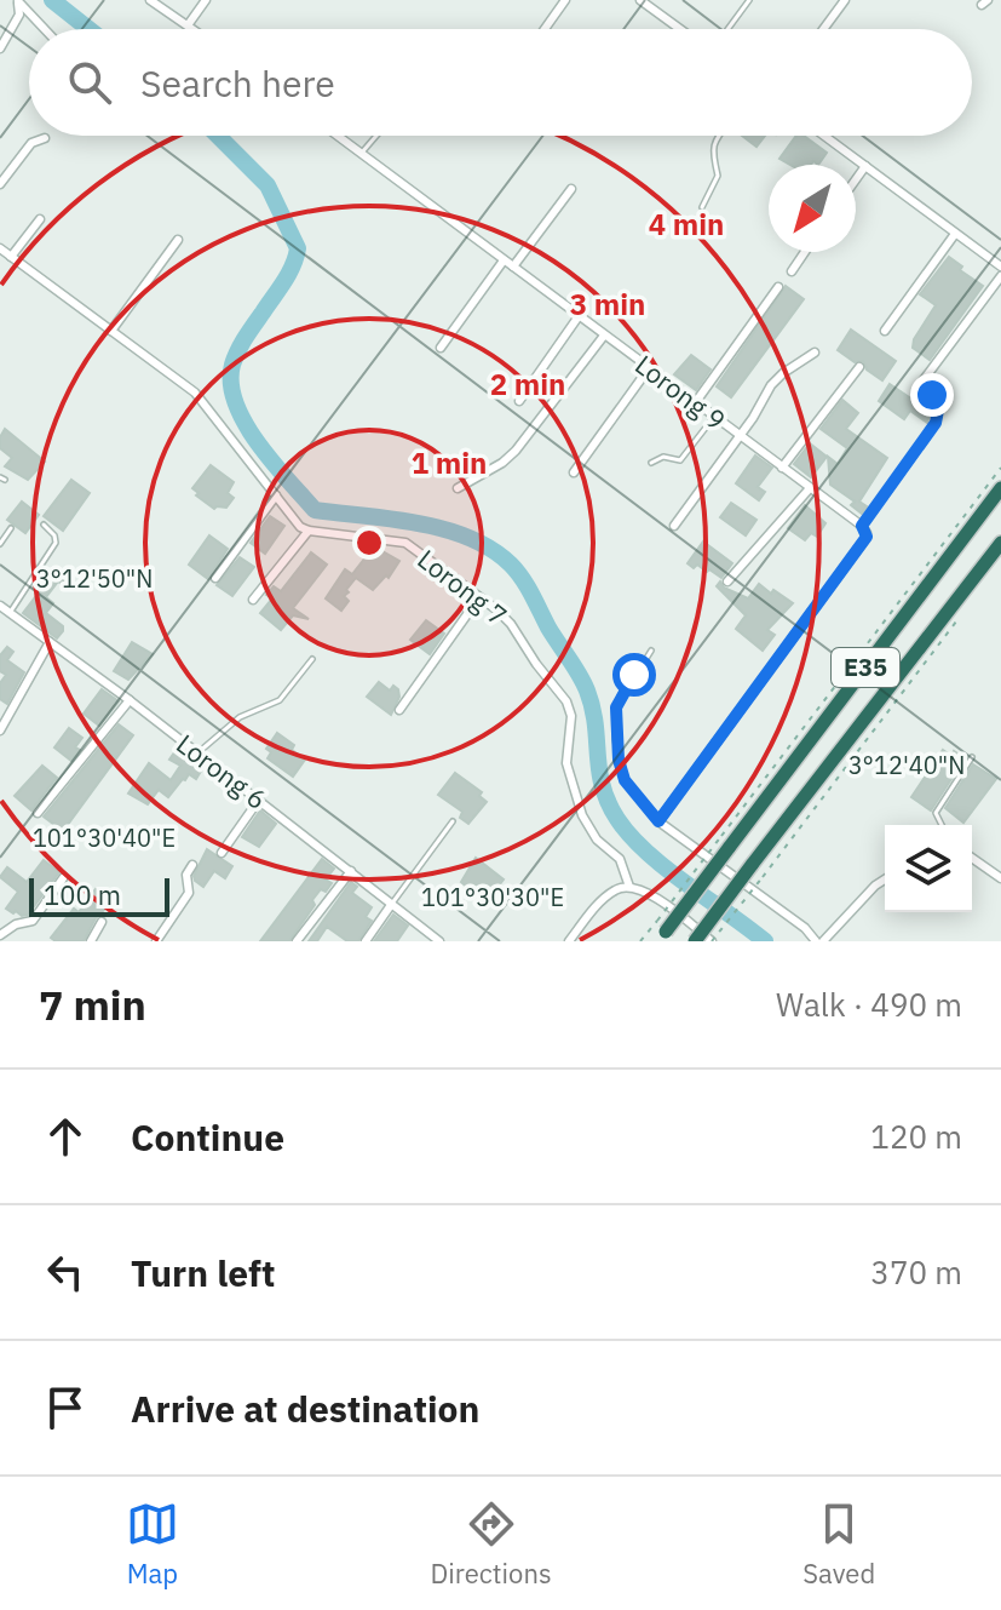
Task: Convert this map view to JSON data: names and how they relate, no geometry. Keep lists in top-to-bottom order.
{
  "streets": {
    "highway": ["E35"],
    "street": ["Lorong 9", "Lorong 7", "Lorong 6"]
  },
  "scale_bar": "100 m",
  "north": "bottom left",
  "page": {
    "search": "Search here",
    "scale": "100 m",
    "heading": ["7 min", "Walk · 490 m"],
    "list": [
      ["Continue", "120 m"],
      ["Turn left", "370 m"],
      "Arrive at destination"
    ],
    "nav": ["Map", "Directions", "Saved"]
  },
  "coordinates": [
    "3°12'50\"N",
    "3°12'40\"N",
    "101°30'40\"E",
    "101°30'30\"E"
  ],
  "rings": [
    "4 min",
    "3 min",
    "2 min",
    "1 min"
  ]
}
